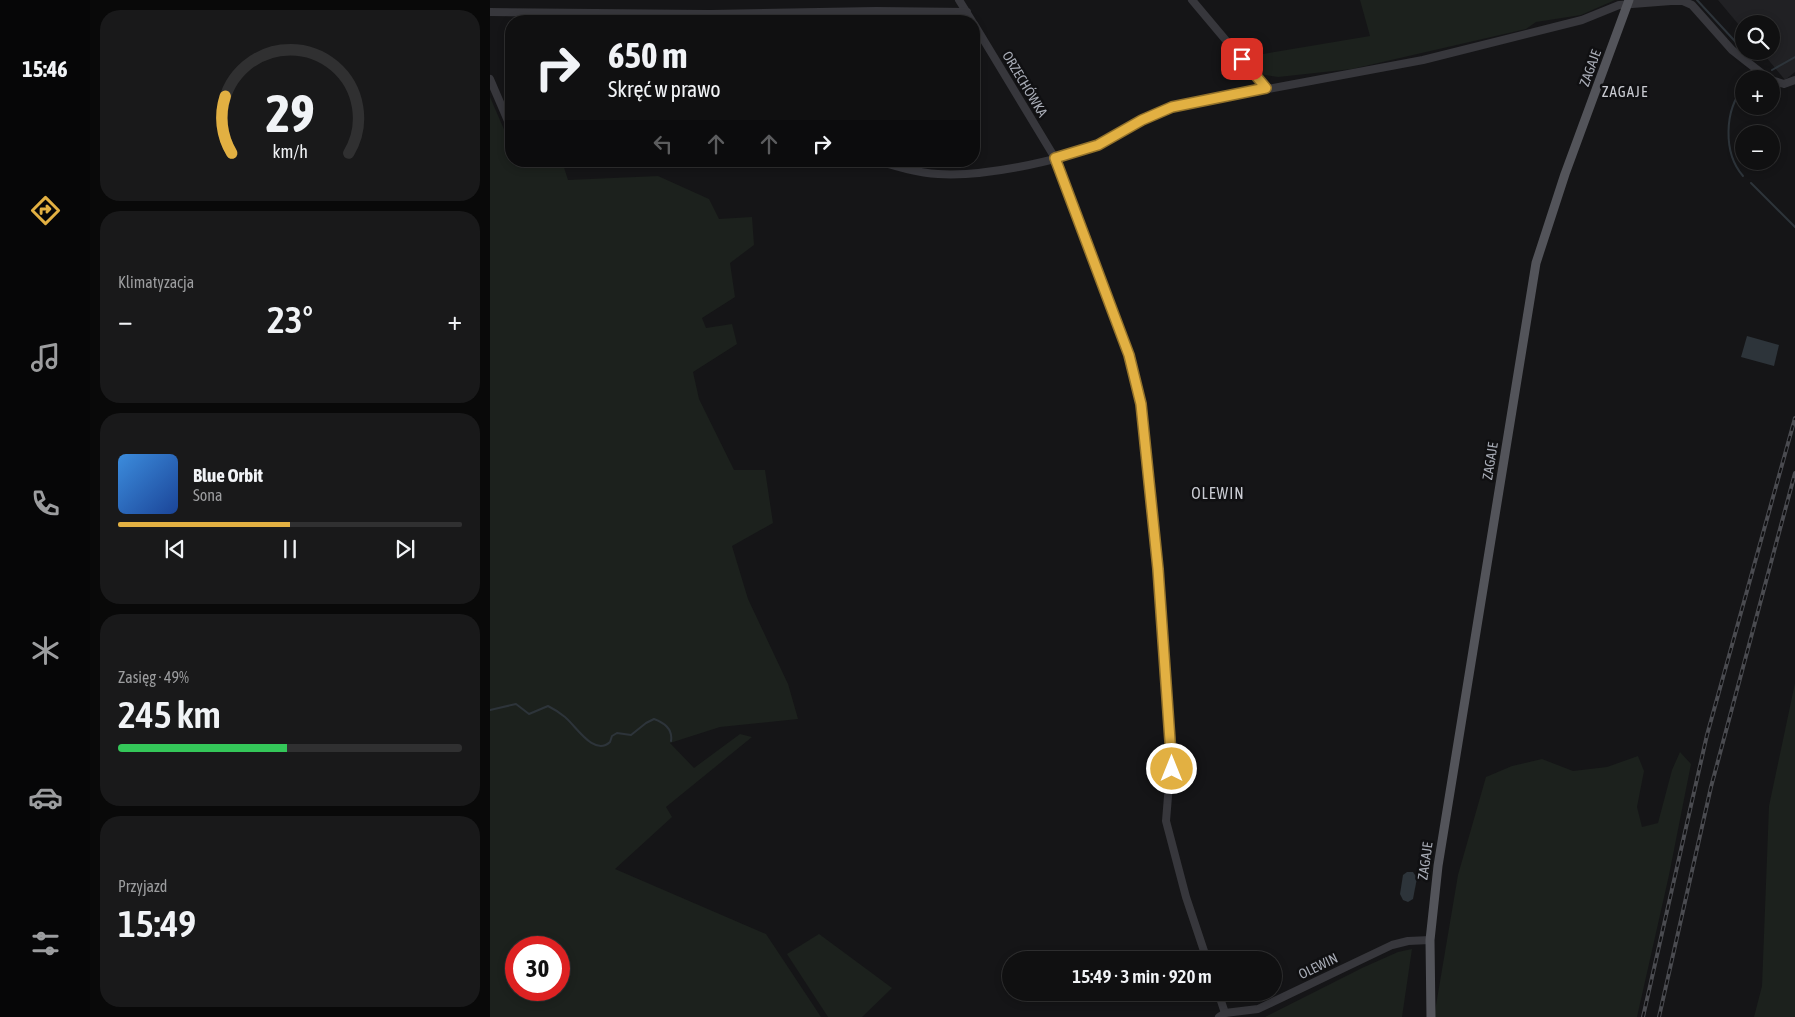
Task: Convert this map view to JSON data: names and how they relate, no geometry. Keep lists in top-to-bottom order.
{
  "streets": {
    "main road": ["ZAGAJE"],
    "street": ["ORZECHÓWKA", "OLEWIN"]
  },
  "crossings": [
    ["ZAGAJE", "OLEWIN"]
  ],
  "districts": ["ZAGAJE", "OLEWIN"],
  "page": {
    "tabs": "15:46",
    "map_buttons": ["+", "−"],
    "turn": ["650 m", "Skręć w prawo"],
    "tile": [
      "Klimatyzacja",
      ["Zasięg · 49%", "245 km"],
      ["Przyjazd", "15:49"]
    ],
    "heat": ["−", "23°", "+"],
    "song": ["Blue Orbit", "Sona"],
    "limit": "30",
    "trip": "15:49 · 3 min · 920 m",
    "gauge": ["29", "km/h"]
  }
}
